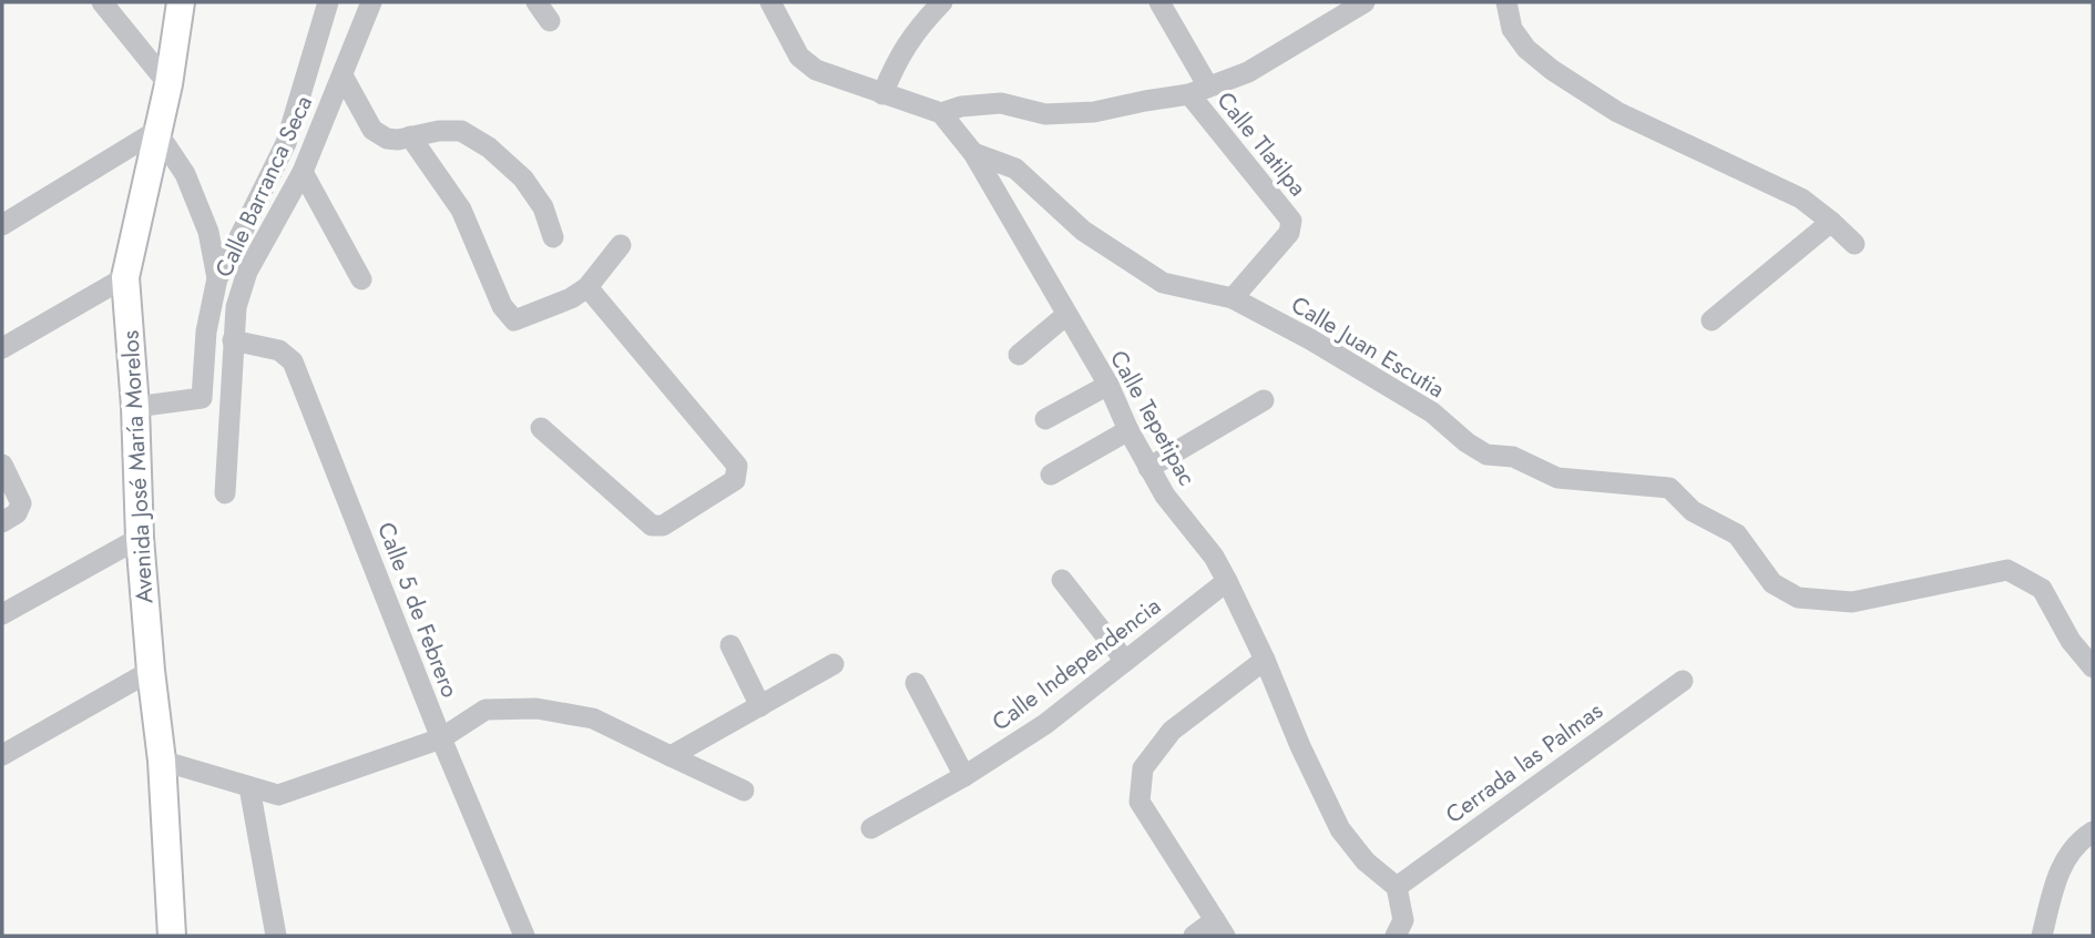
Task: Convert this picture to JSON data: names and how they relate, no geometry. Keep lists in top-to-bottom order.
{
  "streets": {
    "main road": ["Avenida José María Morelos"],
    "street": [
      "Calle Tlatilpa",
      "Calle Barranca Seca",
      "Calle Juan Escutia",
      "Calle Tepetipac",
      "Calle 5 de Febrero",
      "Calle Independencia",
      "Cerrada las Palmas"
    ]
  },
  "crossings": [
    ["Calle Tlatilpa", "Calle Juan Escutia"],
    ["Calle Tlatilpa", "Calle Tepetipac"],
    ["Calle Barranca Seca", "Calle 5 de Febrero"],
    ["Calle Juan Escutia", "Calle Tepetipac"],
    ["Calle Tepetipac", "Calle Independencia"],
    ["Calle Tepetipac", "Cerrada las Palmas"]
  ]
}
